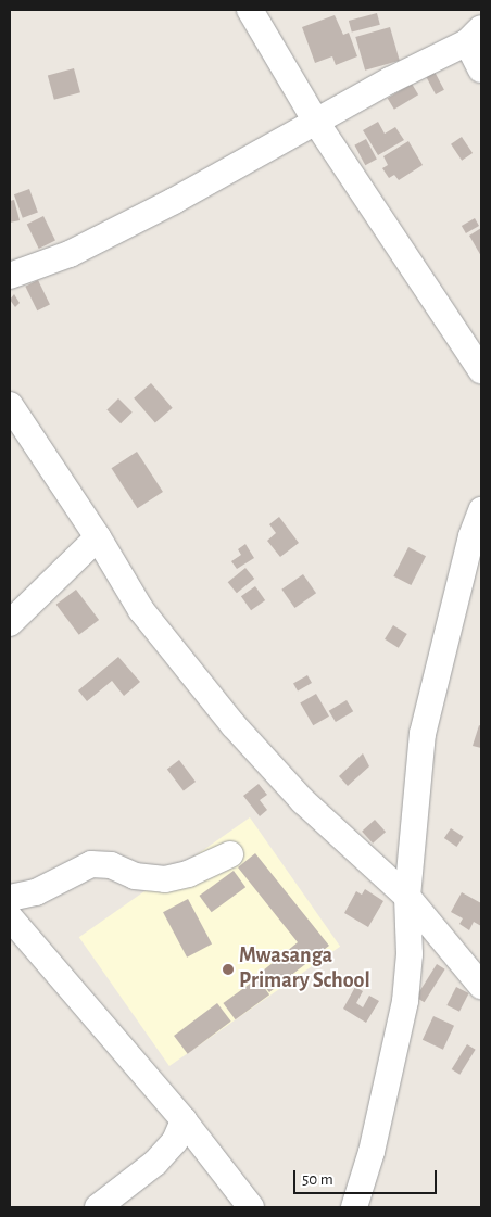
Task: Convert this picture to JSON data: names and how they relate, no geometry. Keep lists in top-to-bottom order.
{
  "places": ["Mwasanga Primary School"],
  "scale_bar": "50 m"
}
